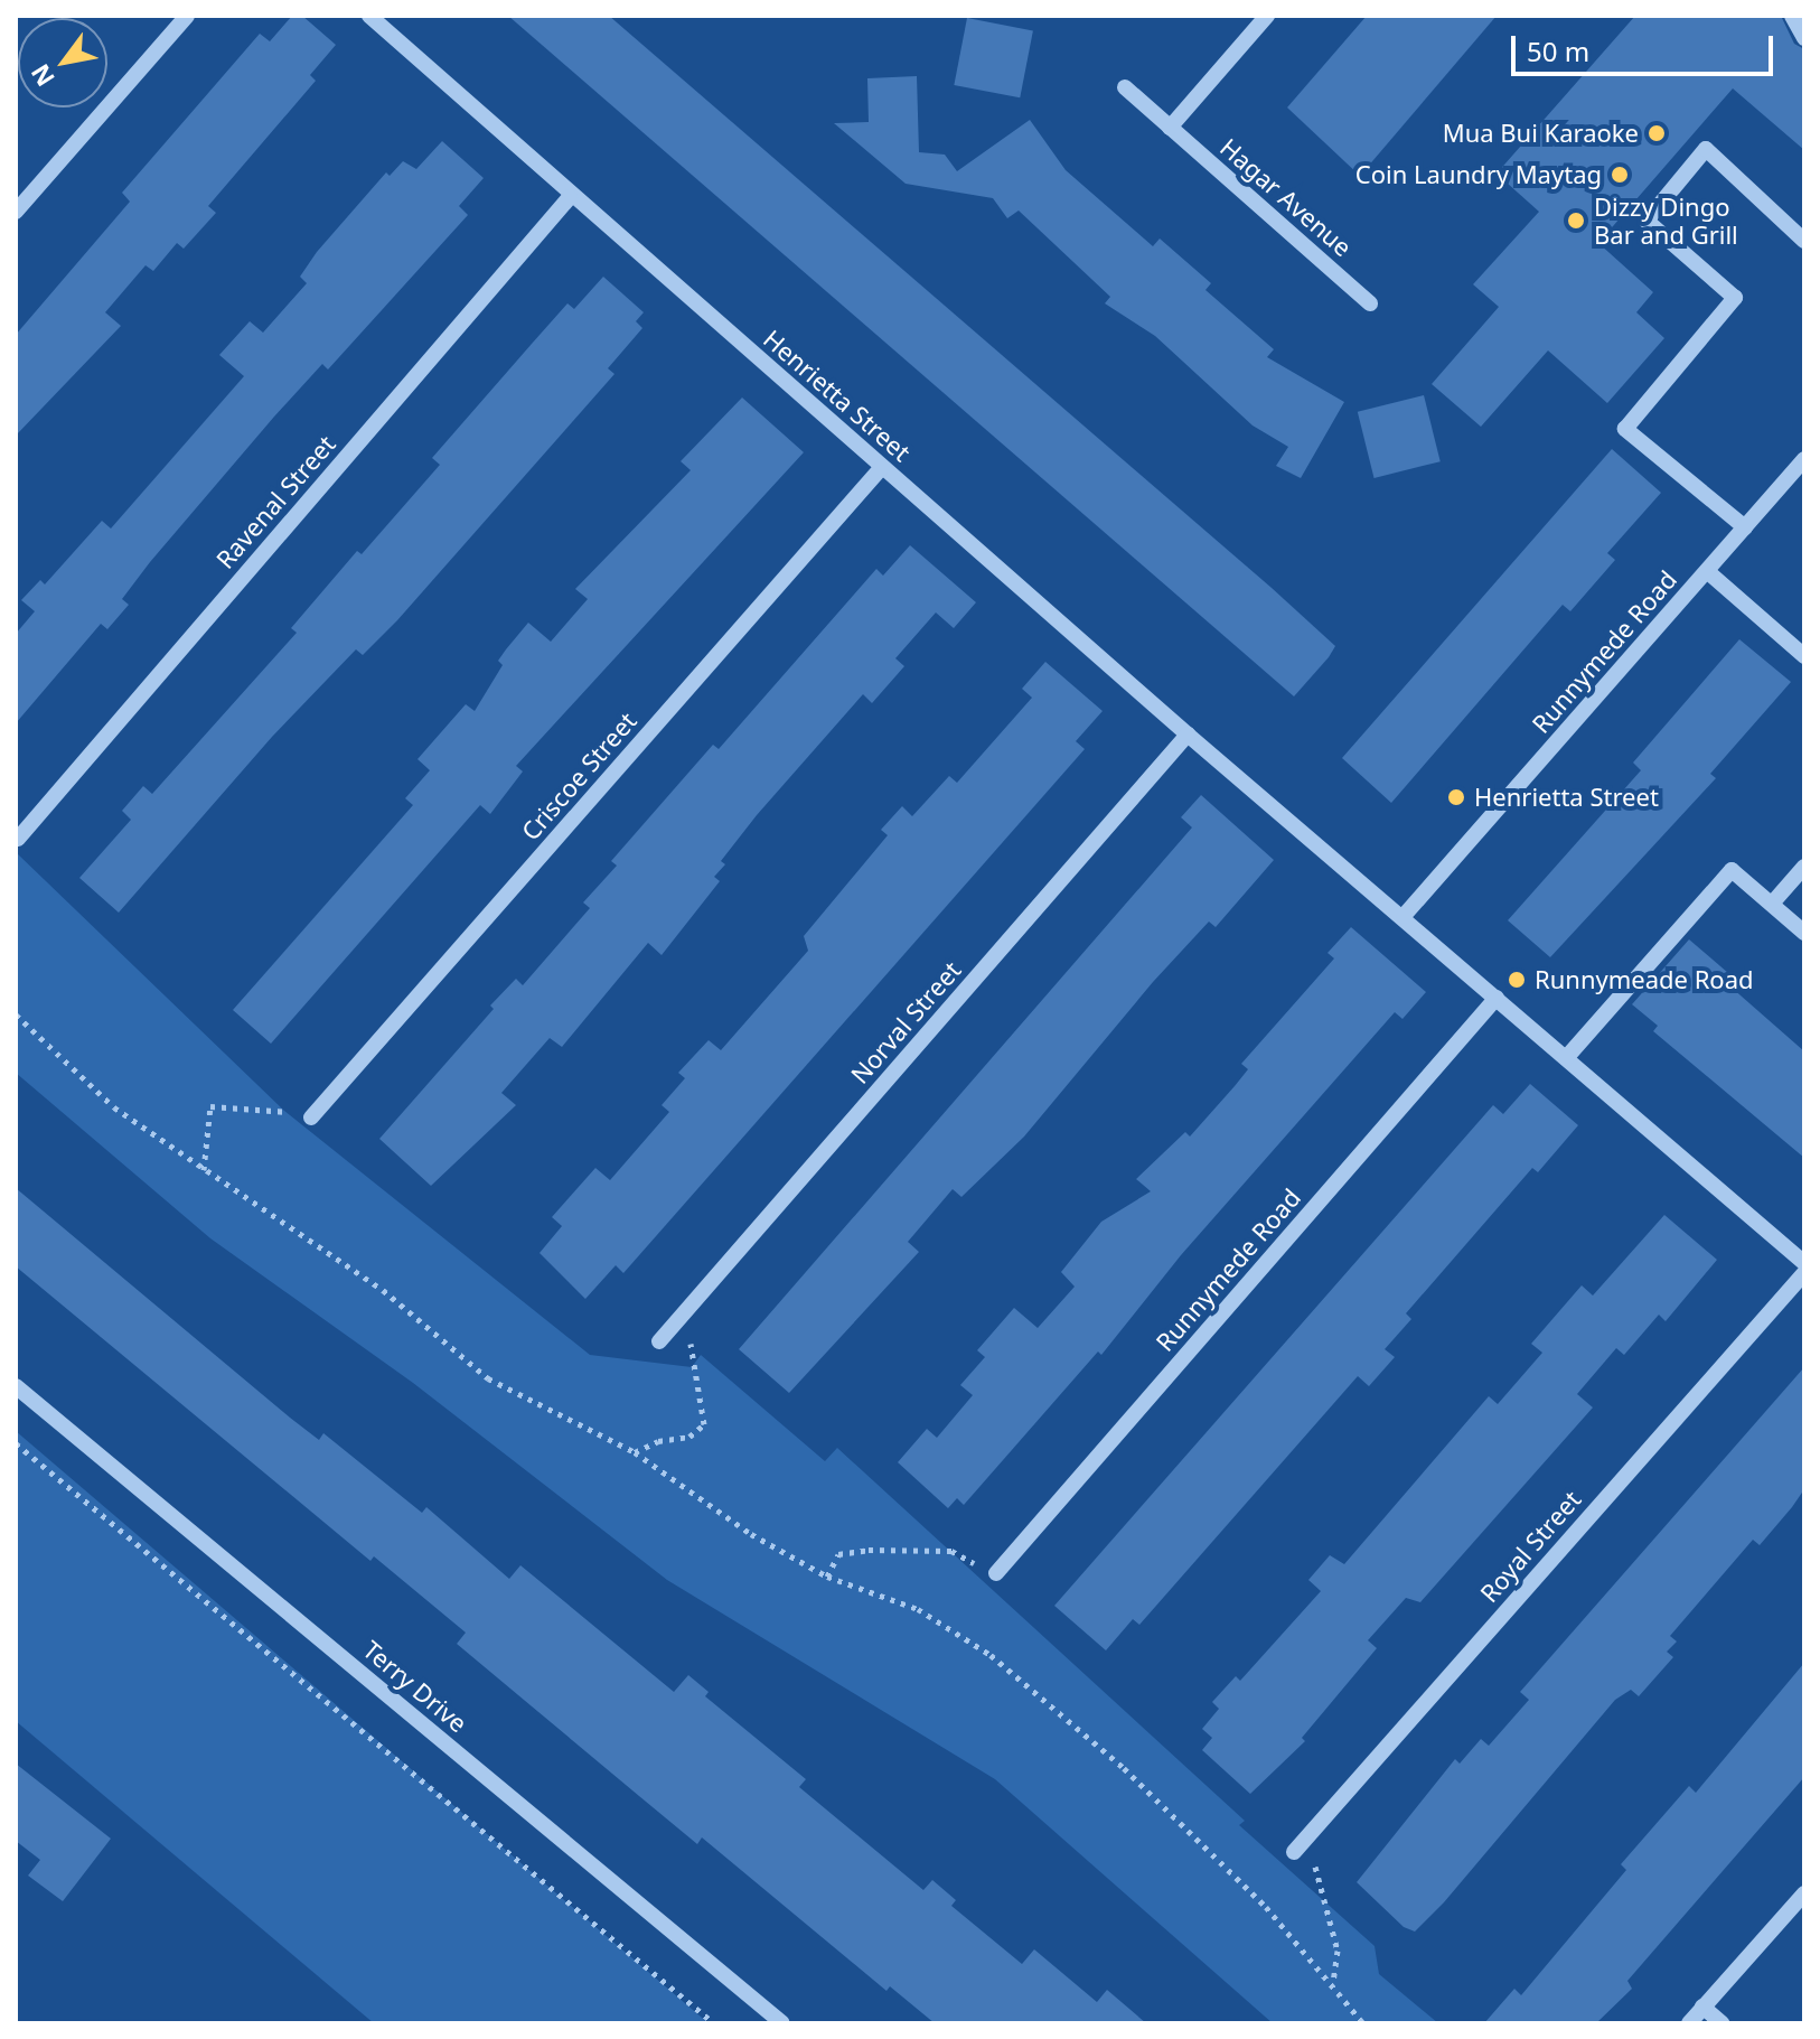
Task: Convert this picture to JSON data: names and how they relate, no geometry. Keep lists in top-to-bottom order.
{
  "streets": {
    "street": [
      "Hagar Avenue",
      "Henrietta Street",
      "Ravenal Street",
      "Runnymede Road",
      "Criscoe Street",
      "Norval Street",
      "Royal Street",
      "Terry Drive"
    ]
  },
  "crossings": [
    ["Henrietta Street", "Ravenal Street"],
    ["Henrietta Street", "Runnymede Road"],
    ["Henrietta Street", "Criscoe Street"],
    ["Henrietta Street", "Norval Street"]
  ],
  "places": [
    "Mua Bui Karaoke",
    "Coin Laundry Maytag",
    "Dizzy Dingo Bar and Grill",
    "Henrietta Street",
    "Runnymeade Road"
  ],
  "scale_bar": "50 m",
  "north": "bottom left"
}
